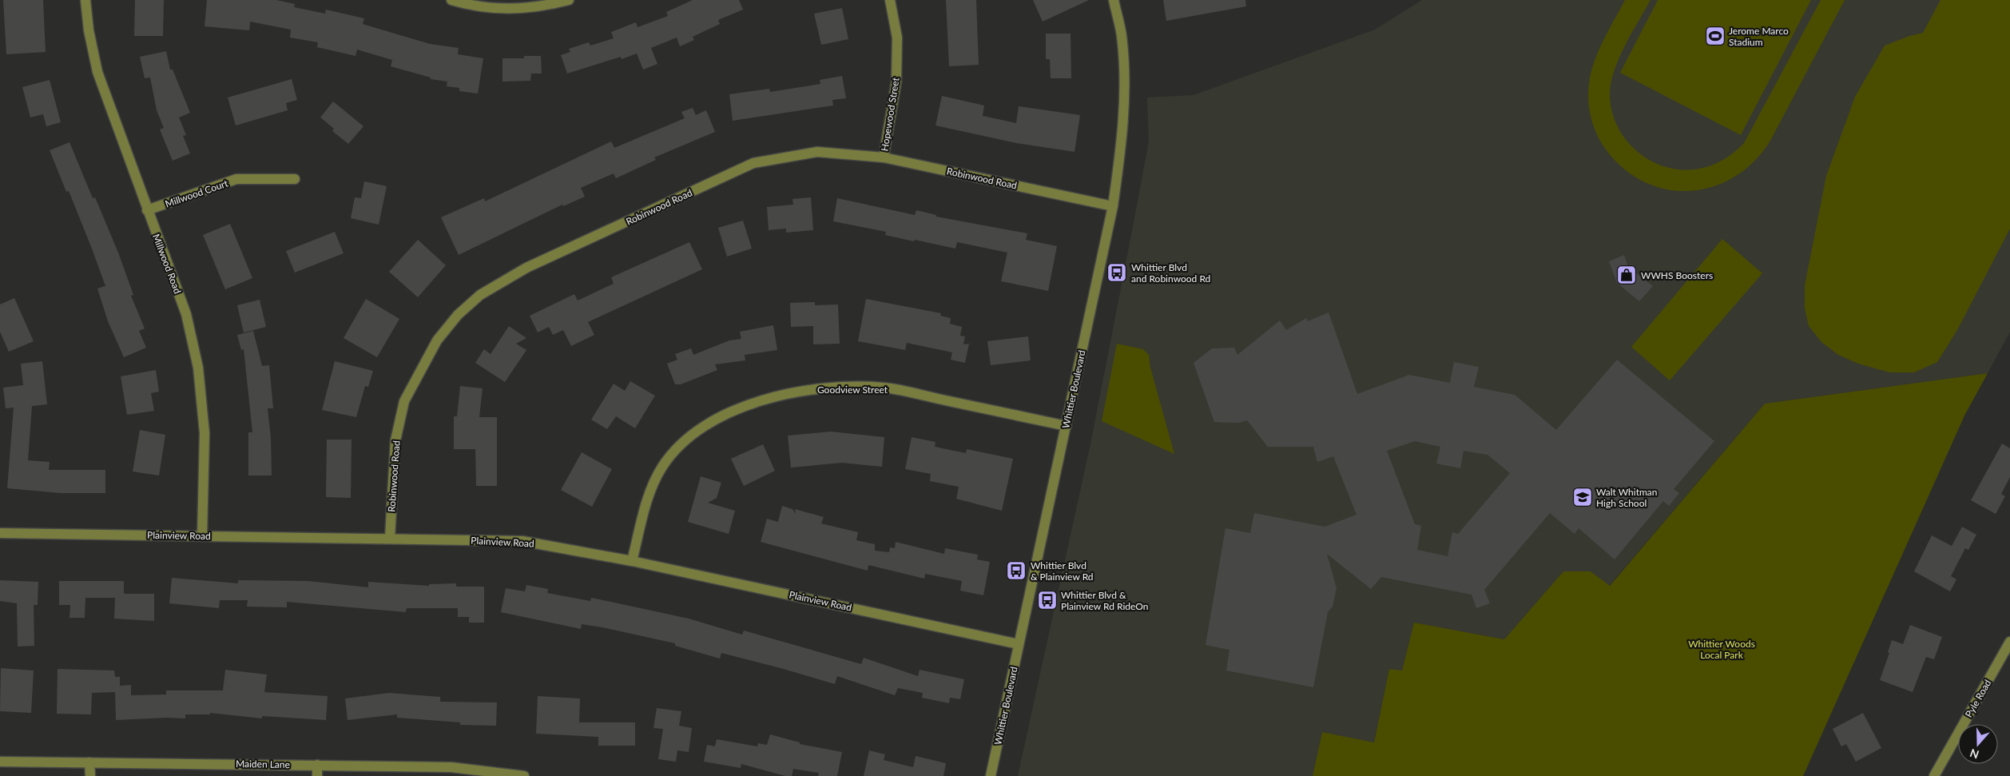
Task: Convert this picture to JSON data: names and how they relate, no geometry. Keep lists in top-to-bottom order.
{
  "streets": {
    "street": [
      "Hopewood Street",
      "Robinwood Road",
      "Millwood Court",
      "Millwood Road",
      "Goodview Street",
      "Whittier Boulevard",
      "Plainview Road",
      "Pyle Road",
      "Maiden Lane"
    ]
  },
  "crossings": [
    ["Hopewood Street", "Robinwood Road"],
    ["Robinwood Road", "Whittier Boulevard"],
    ["Robinwood Road", "Plainview Road"],
    ["Millwood Court", "Millwood Road"],
    ["Millwood Road", "Plainview Road"],
    ["Goodview Street", "Whittier Boulevard"],
    ["Goodview Street", "Plainview Road"],
    ["Whittier Boulevard", "Plainview Road"]
  ],
  "parks": ["Whittier Woods Local Park"],
  "places": {
    "sports": ["Jerome Marco Stadium"],
    "bus stop": ["Whittier Blvd and Robinwood Rd", "Whittier Blvd & Plainview Rd", "Whittier Blvd & Plainview Rd RideOn"],
    "shop": ["WWHS Boosters"],
    "school or university": ["Walt Whitman High School"]
  },
  "north": "bottom"
}
